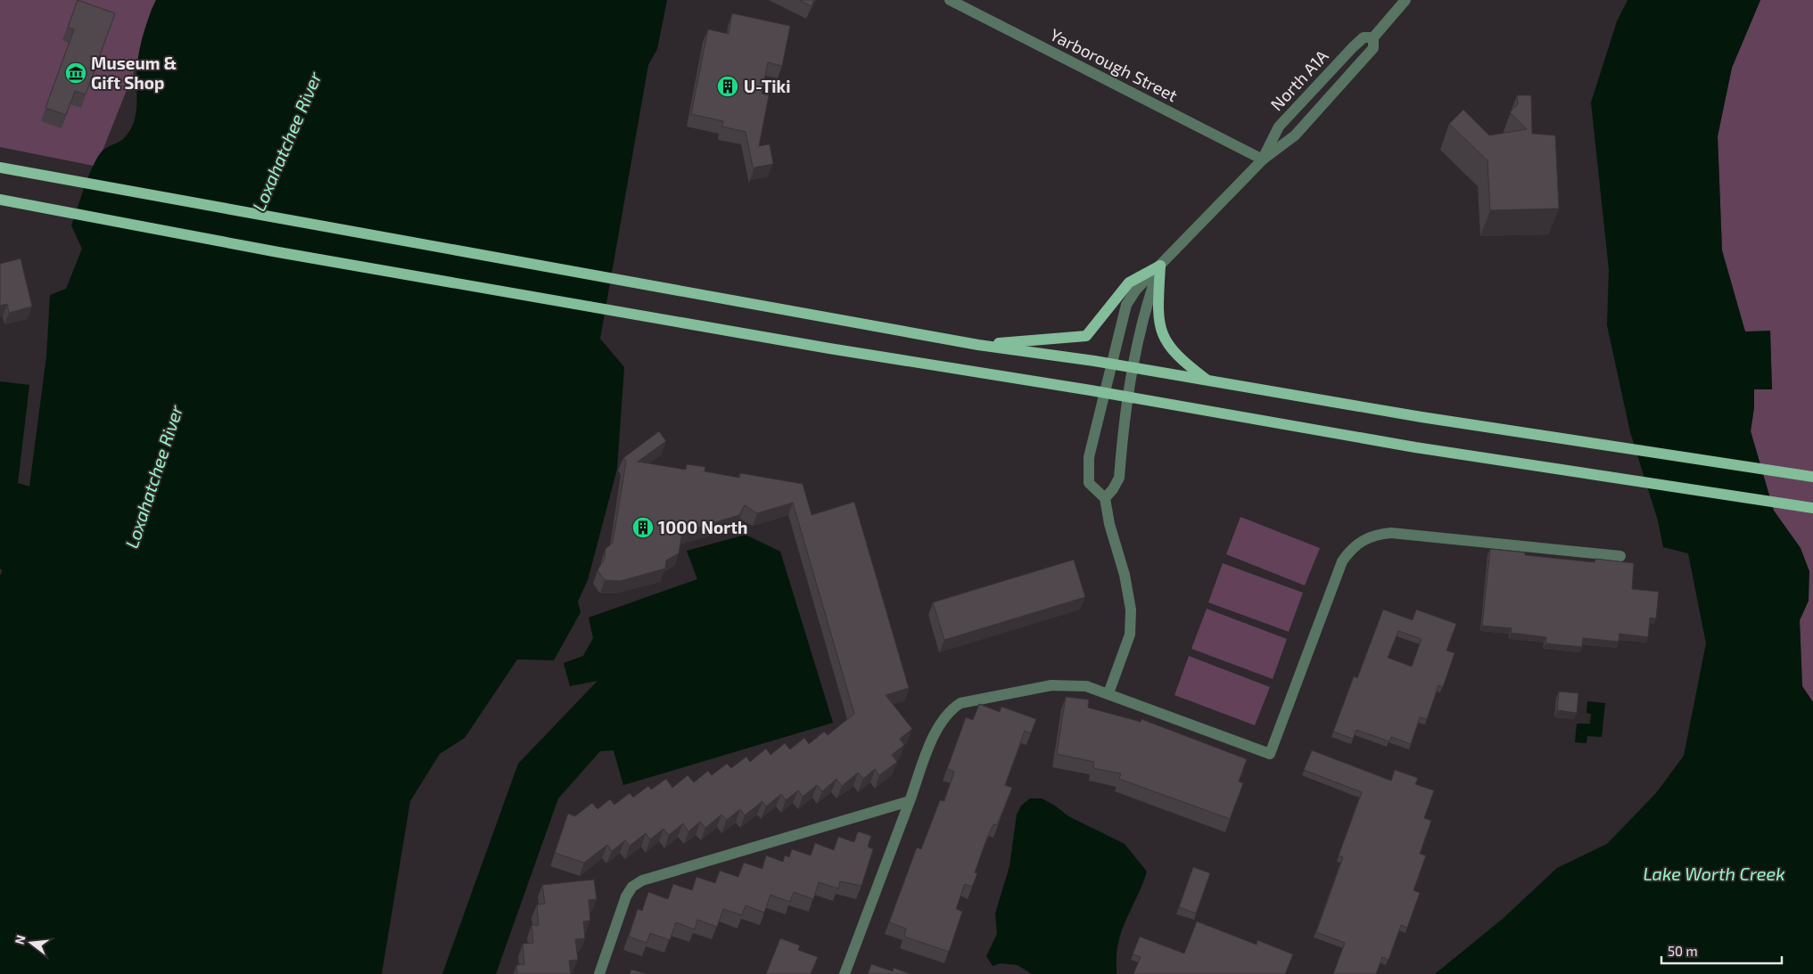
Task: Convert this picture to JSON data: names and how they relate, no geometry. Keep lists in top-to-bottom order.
{
  "streets": {
    "street": ["Yarborough Street", "North A1A"]
  },
  "crossings": [
    ["Yarborough Street", "North A1A"]
  ],
  "water": ["Loxahatchee River", "Lake Worth Creek"],
  "places": {
    "museum": ["Museum & Gift Shop"],
    "building": ["U-Tiki", "1000 North"]
  },
  "scale_bar": "50 m",
  "north": "left"
}
